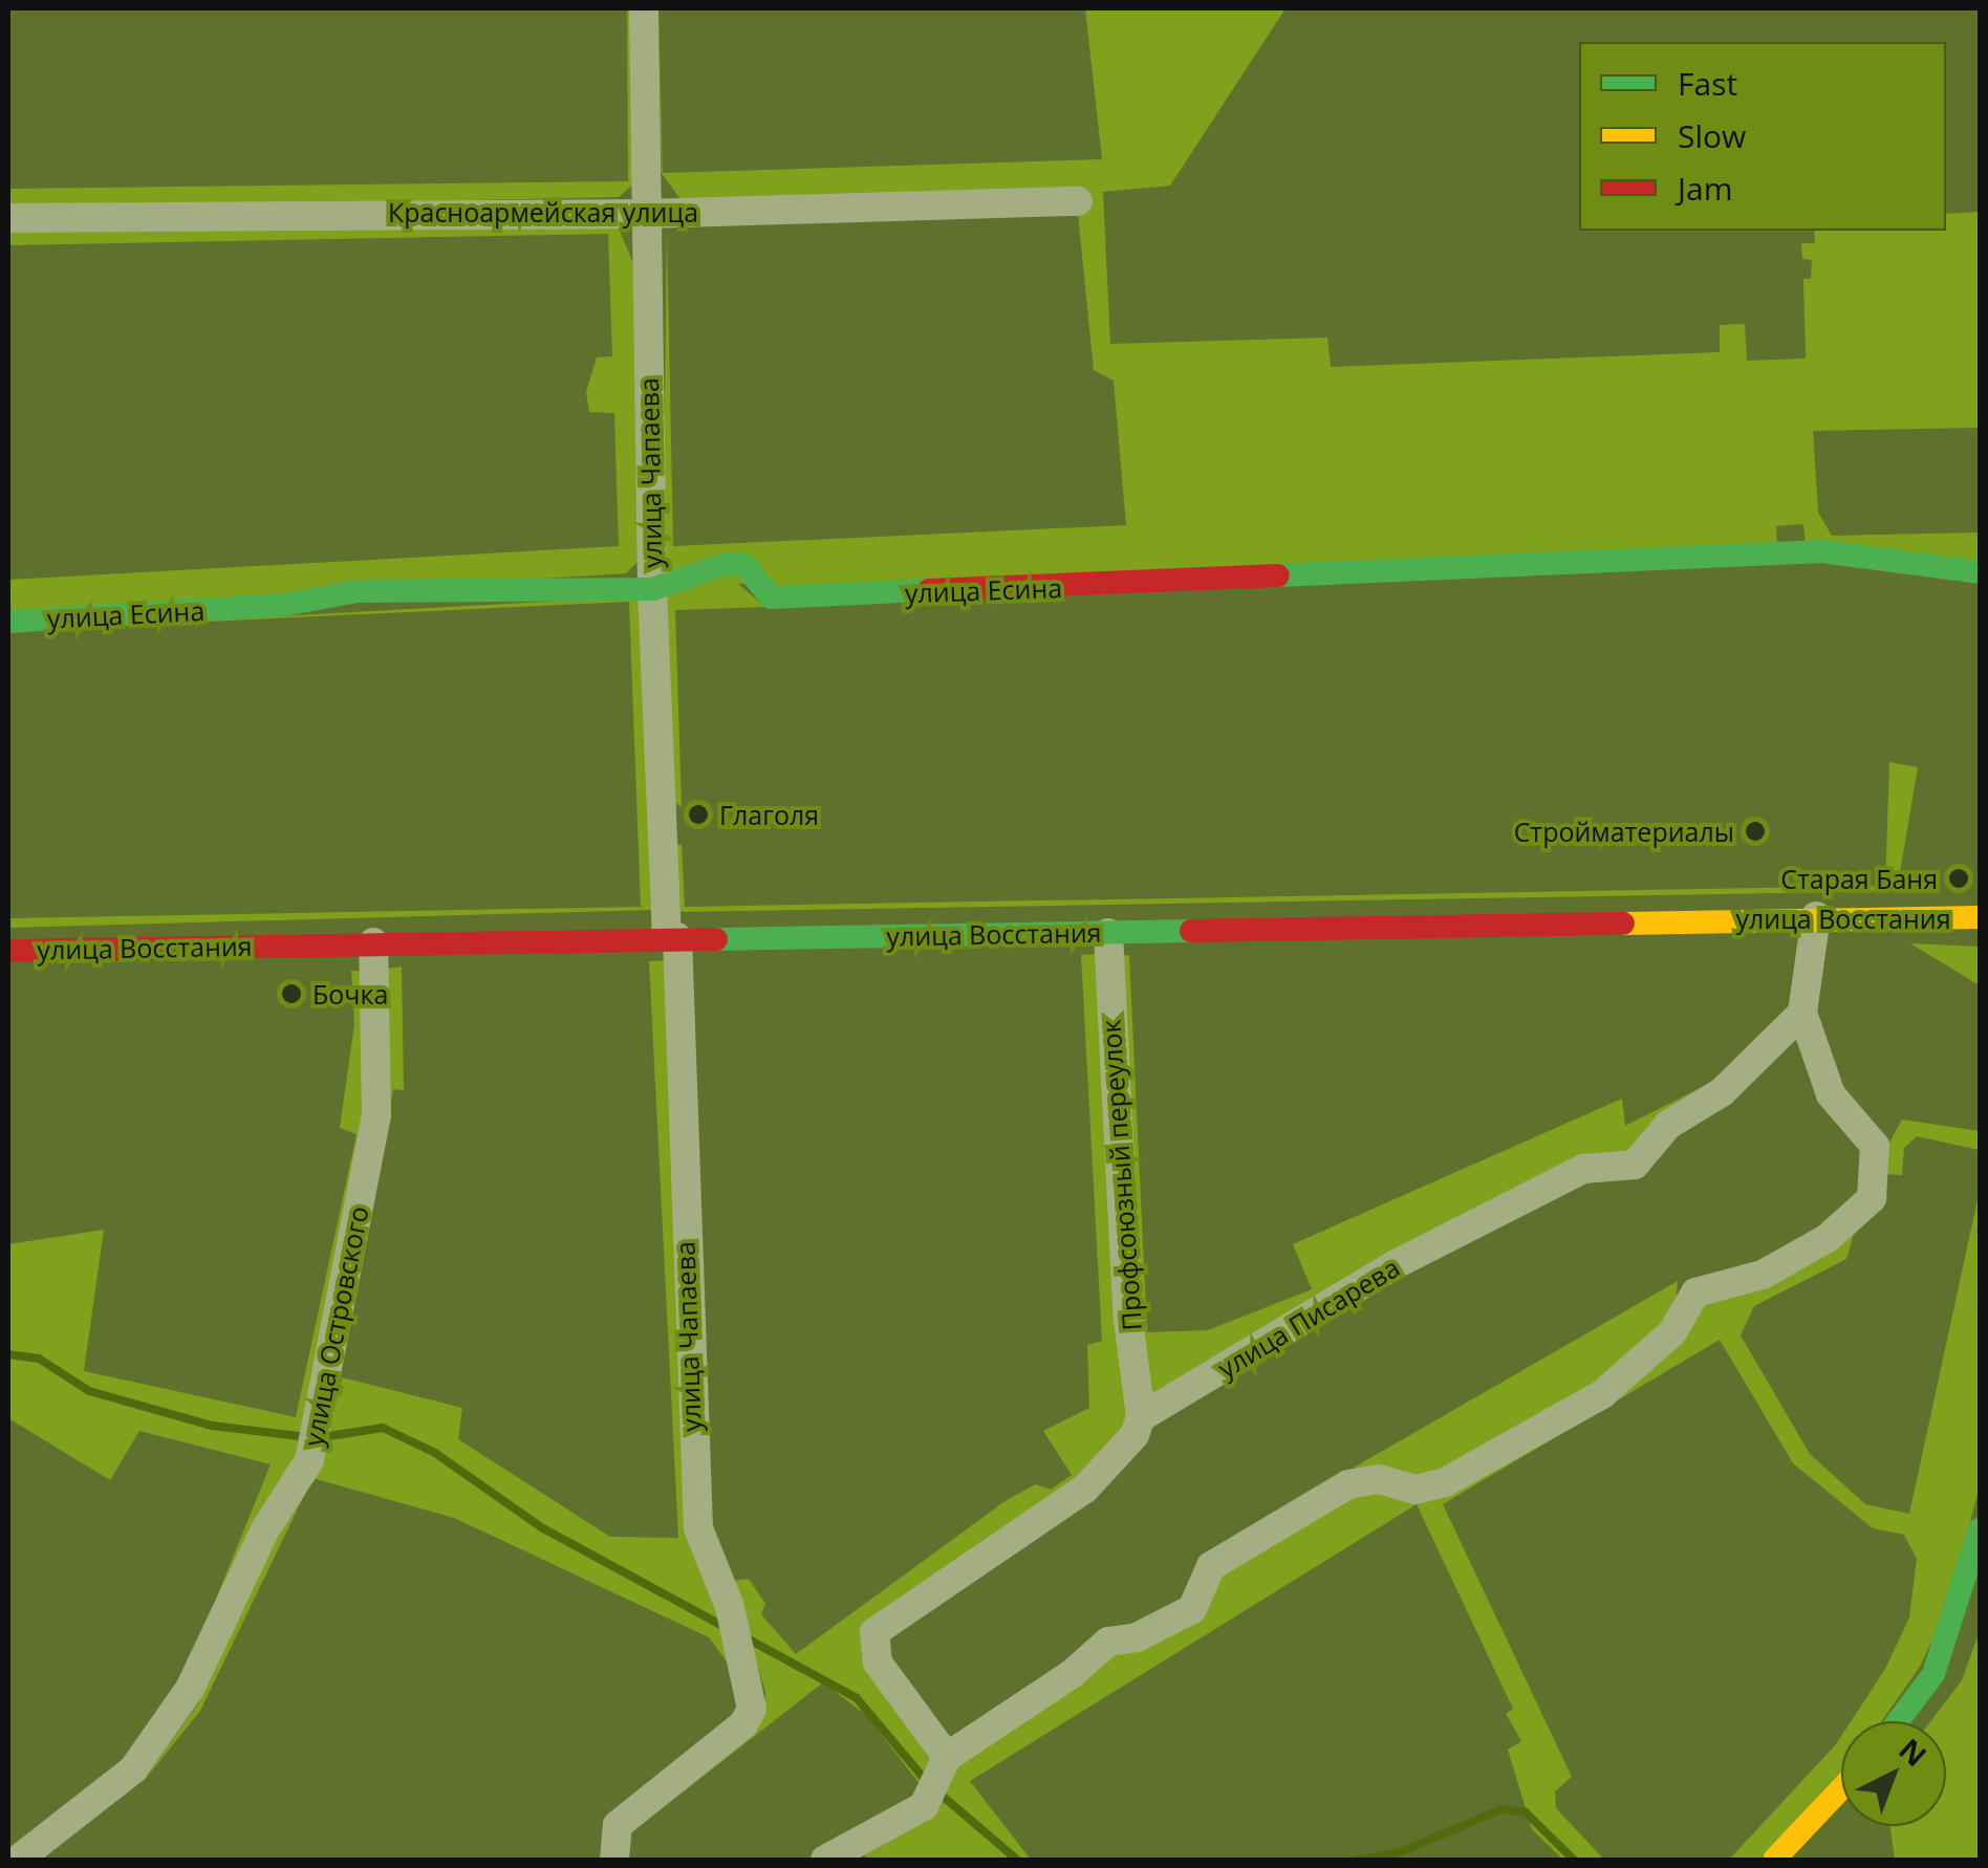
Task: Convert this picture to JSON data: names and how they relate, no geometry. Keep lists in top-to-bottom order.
{
  "streets": {
    "street": [
      "Красноармейская улица",
      "улица Чапаева",
      "улица Есина",
      "улица Восстания",
      "Профсоюзный переулок",
      "улица Писарева",
      "улица Островского"
    ]
  },
  "crossings": [
    ["Красноармейская улица", "улица Чапаева"],
    ["улица Чапаева", "улица Есина"],
    ["улица Чапаева", "улица Восстания"],
    ["улица Восстания", "Профсоюзный переулок"],
    ["улица Восстания", "улица Островского"],
    ["Профсоюзный переулок", "улица Писарева"]
  ],
  "places": [
    "Глаголя",
    "Стройматериалы",
    "Старая Баня",
    "Бочка"
  ],
  "legend": ["Fast", "Slow", "Jam"],
  "north": "top right"
}
